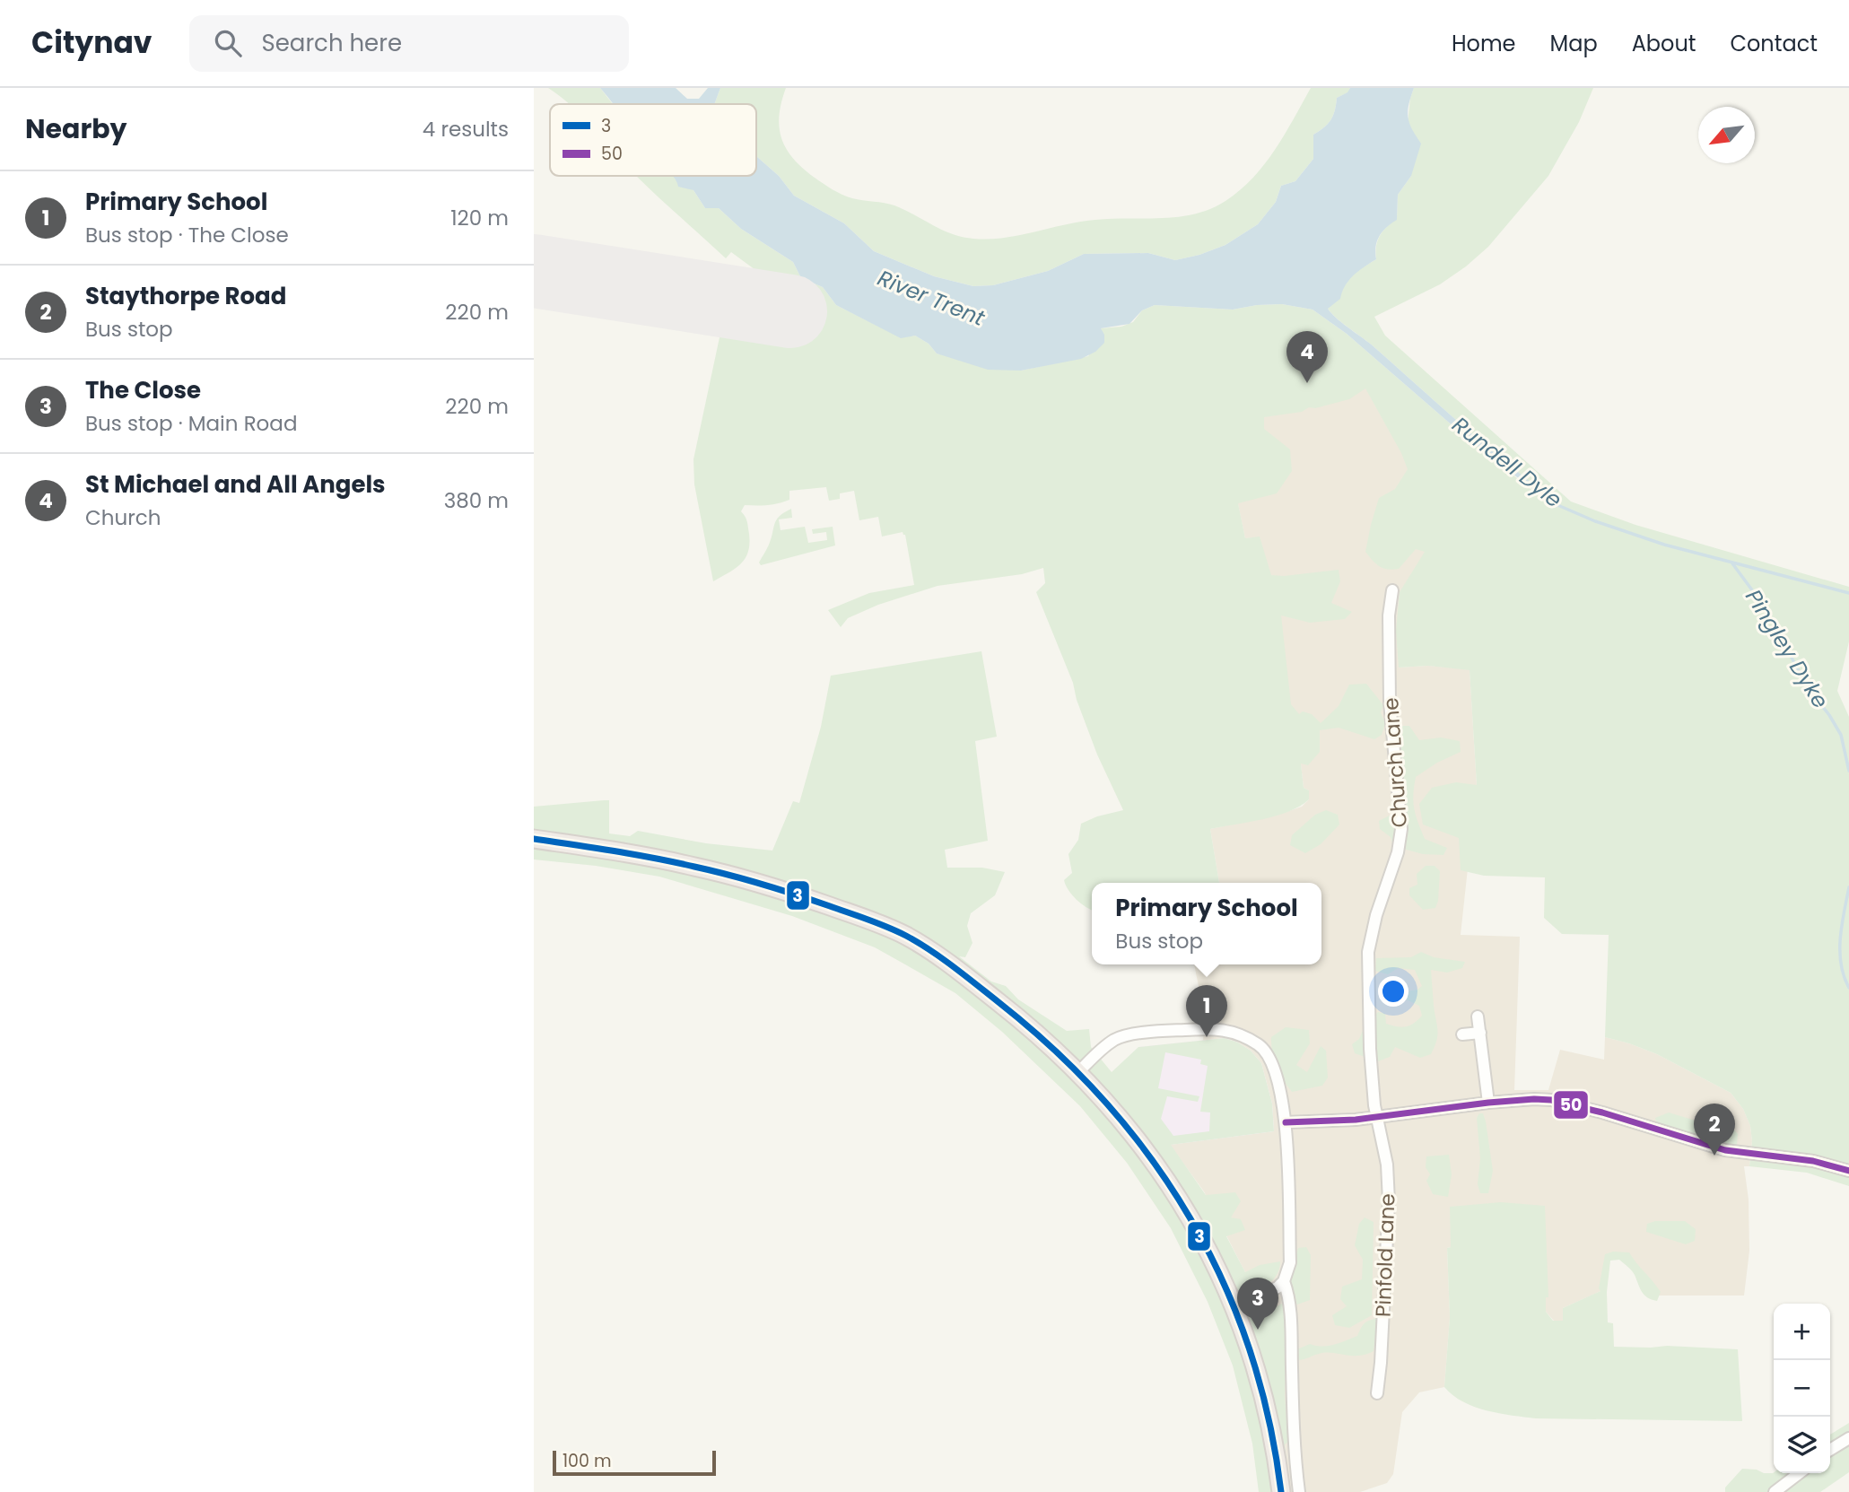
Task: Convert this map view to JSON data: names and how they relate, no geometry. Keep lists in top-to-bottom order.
{
  "streets": {
    "street": ["Church Lane", "Pinfold Lane"]
  },
  "crossings": [
    ["Church Lane", "Pinfold Lane"]
  ],
  "water": ["River Trent", "Rundell Dyle", "Pingley Dyke"],
  "lines": ["transit line 3", "transit line 50"],
  "legend": ["3", "50"],
  "scale_bar": "100 m",
  "north": "bottom left",
  "page": {
    "header": "Citynav",
    "search": "Search here",
    "nav": [
      "Home",
      "Map",
      "About",
      "Contact"
    ],
    "heading": ["Nearby", "4 results"],
    "list": [
      {
        "mark": "1",
        "name": "Primary School",
        "note": "Bus stop · The Close",
        "value": "120 m"
      },
      {
        "mark": "2",
        "name": "Staythorpe Road",
        "note": "Bus stop",
        "value": "220 m"
      },
      {
        "mark": "3",
        "name": "The Close",
        "note": "Bus stop · Main Road",
        "value": "220 m"
      },
      {
        "mark": "4",
        "name": "St Michael and All Angels",
        "note": "Church",
        "value": "380 m"
      }
    ],
    "pins": [
      "4",
      "1",
      "2",
      "3"
    ],
    "popup": ["Primary School", "Bus stop"],
    "map_buttons": ["+", "−"],
    "scale": "100 m"
  }
}
